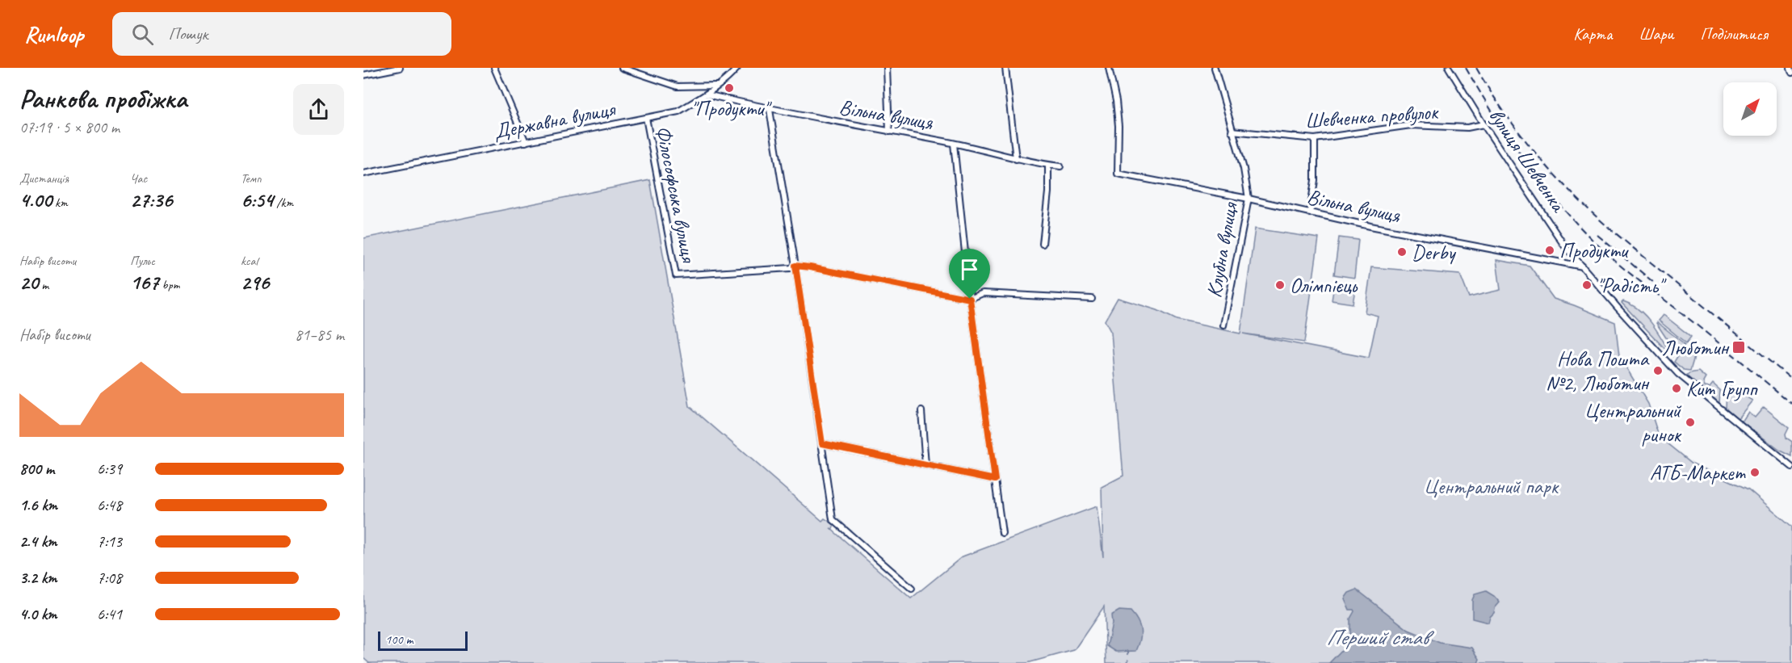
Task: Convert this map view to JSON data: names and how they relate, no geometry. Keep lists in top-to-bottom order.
{
  "streets": {
    "street": [
      "Вільна вулиця",
      "Шевченка провулок",
      "Державна вулиця",
      "вулиця Шевченка",
      "Філософська вулиця",
      "Клубна вулиця"
    ]
  },
  "crossings": [
    ["Вільна вулиця", "Державна вулиця"],
    ["Вільна вулиця", "вулиця Шевченка"],
    ["Вільна вулиця", "Клубна вулиця"],
    ["Шевченка провулок", "вулиця Шевченка"],
    ["Шевченка провулок", "Клубна вулиця"],
    ["Державна вулиця", "Філософська вулиця"]
  ],
  "water": ["Перший став"],
  "parks": ["Центральний парк"],
  "places": {
    "other": [
      "\"Продукти\"",
      "Продукти",
      "Derby",
      "Олімпієць",
      "\"Радість\"",
      "Нова Пошта №2, Люботин",
      "Кит Групп",
      "Центральний ринок",
      "АТБ-Маркет"
    ],
    "transit": ["Люботин"]
  },
  "scale_bar": "100 m",
  "north": "top right",
  "page": {
    "header": "Runloop",
    "search": "Пошук",
    "nav": ["Карта", "Шари", "Поділитися"],
    "heading": ["Ранкова пробіжка", "07:19 · 5 × 800 m"],
    "stats": [
      ["Дистанція", "4.00 km"],
      ["Час", "27:36"],
      ["Темп", "6:54 /km"],
      ["Набір висоти", "20 m"],
      ["Пульс", "167 bpm"],
      ["kcal", "296"]
    ],
    "chart": ["Набір висоти", "81–85 m"],
    "list": [
      {
        "name": "800 m",
        "note": "6:39"
      },
      {
        "name": "1.6 km",
        "note": "6:48"
      },
      {
        "name": "2.4 km",
        "note": "7:13"
      },
      {
        "name": "3.2 km",
        "note": "7:08"
      },
      {
        "name": "4.0 km",
        "note": "6:41"
      }
    ],
    "scale": "100 m"
  }
}
